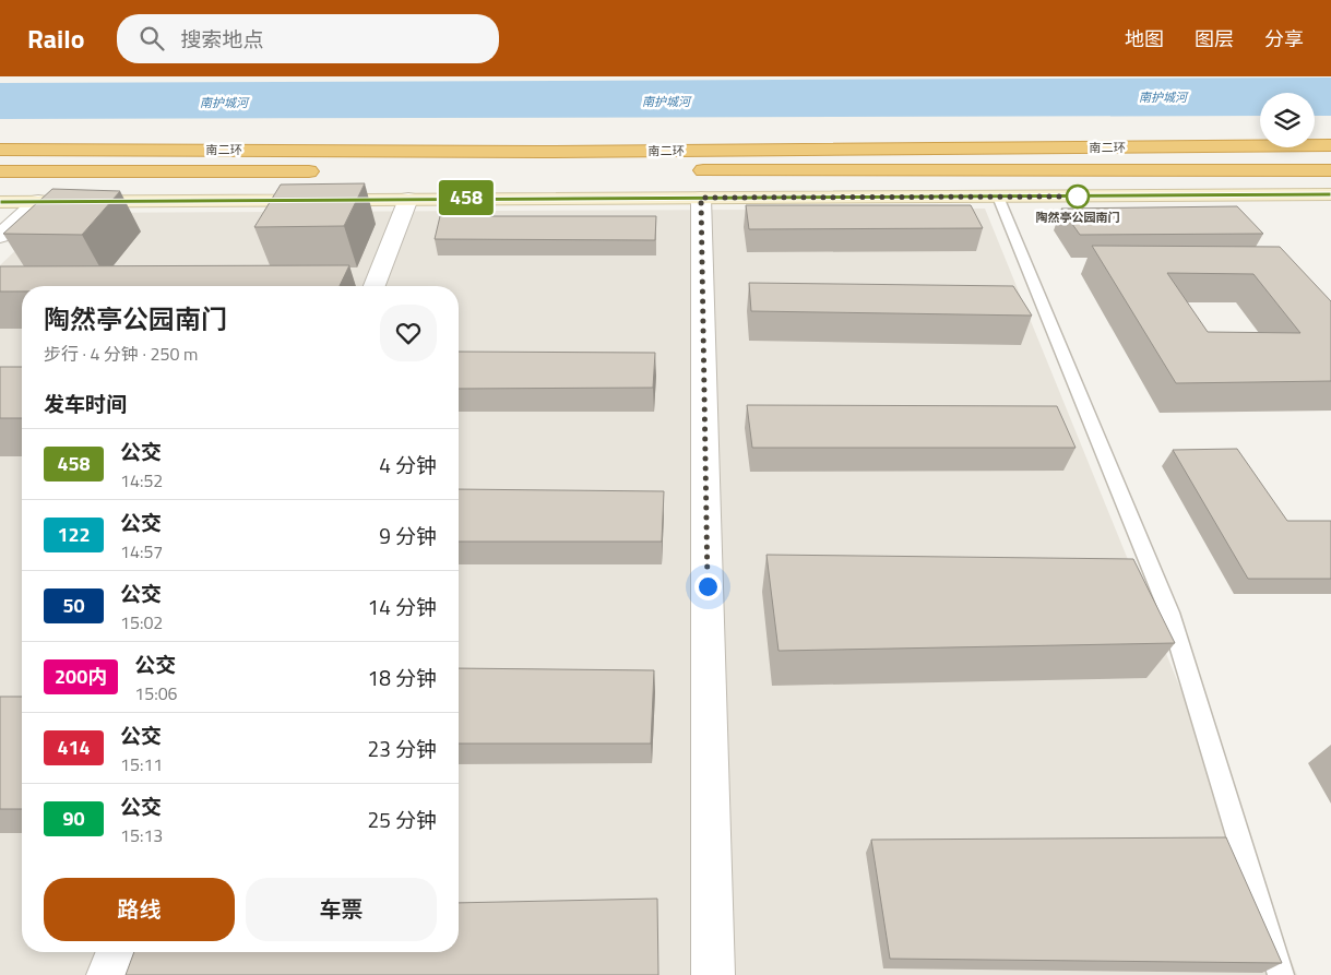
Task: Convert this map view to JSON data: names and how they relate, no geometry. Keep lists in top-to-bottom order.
{
  "streets": {
    "highway": ["南二环"]
  },
  "water": ["南护城河"],
  "places": ["陶然亭公园南门"],
  "lines": ["bus line 458"],
  "page": {
    "header": "Railo",
    "search": "搜索地点",
    "nav": ["地图", "图层", "分享"],
    "on_map": "458",
    "heading": [
      ["陶然亭公园南门", "步行 · 4 分钟 · 250 m"],
      "发车时间"
    ],
    "list": [
      {
        "mark": "458",
        "name": "公交",
        "note": "14:52",
        "value": "4 分钟"
      },
      {
        "mark": "122",
        "name": "公交",
        "note": "14:57",
        "value": "9 分钟"
      },
      {
        "mark": "50",
        "name": "公交",
        "note": "15:02",
        "value": "14 分钟"
      },
      {
        "mark": "200内",
        "name": "公交",
        "note": "15:06",
        "value": "18 分钟"
      },
      {
        "mark": "414",
        "name": "公交",
        "note": "15:11",
        "value": "23 分钟"
      },
      {
        "mark": "90",
        "name": "公交",
        "note": "15:13",
        "value": "25 分钟"
      }
    ],
    "buttons": ["路线", "车票"]
  }
}
